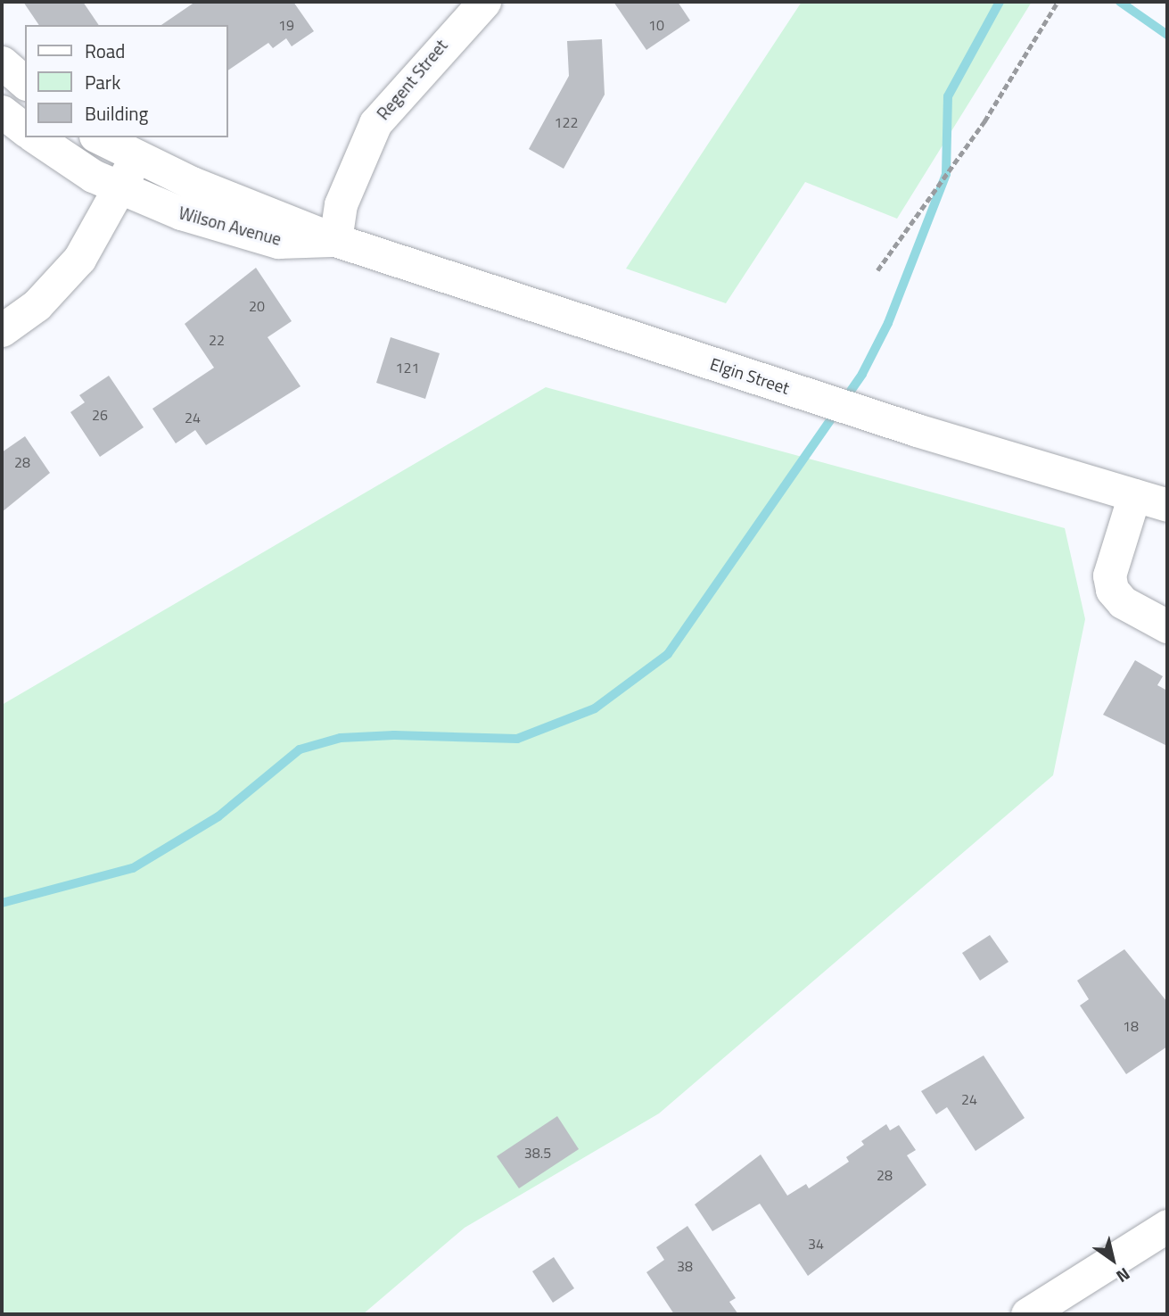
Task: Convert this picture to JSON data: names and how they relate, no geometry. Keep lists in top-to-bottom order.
{
  "streets": {
    "street": ["Regent Street", "Wilson Avenue", "Elgin Street"]
  },
  "crossings": [
    ["Regent Street", "Wilson Avenue"],
    ["Regent Street", "Elgin Street"],
    ["Wilson Avenue", "Elgin Street"]
  ],
  "house_numbers": [
    "19",
    "10",
    "122",
    "20",
    "22",
    "121",
    "26",
    "24",
    "28",
    "18",
    "24",
    "38.5",
    "28",
    "34",
    "38"
  ],
  "legend": ["Road", "Park", "Building"],
  "north": "bottom right"
}
